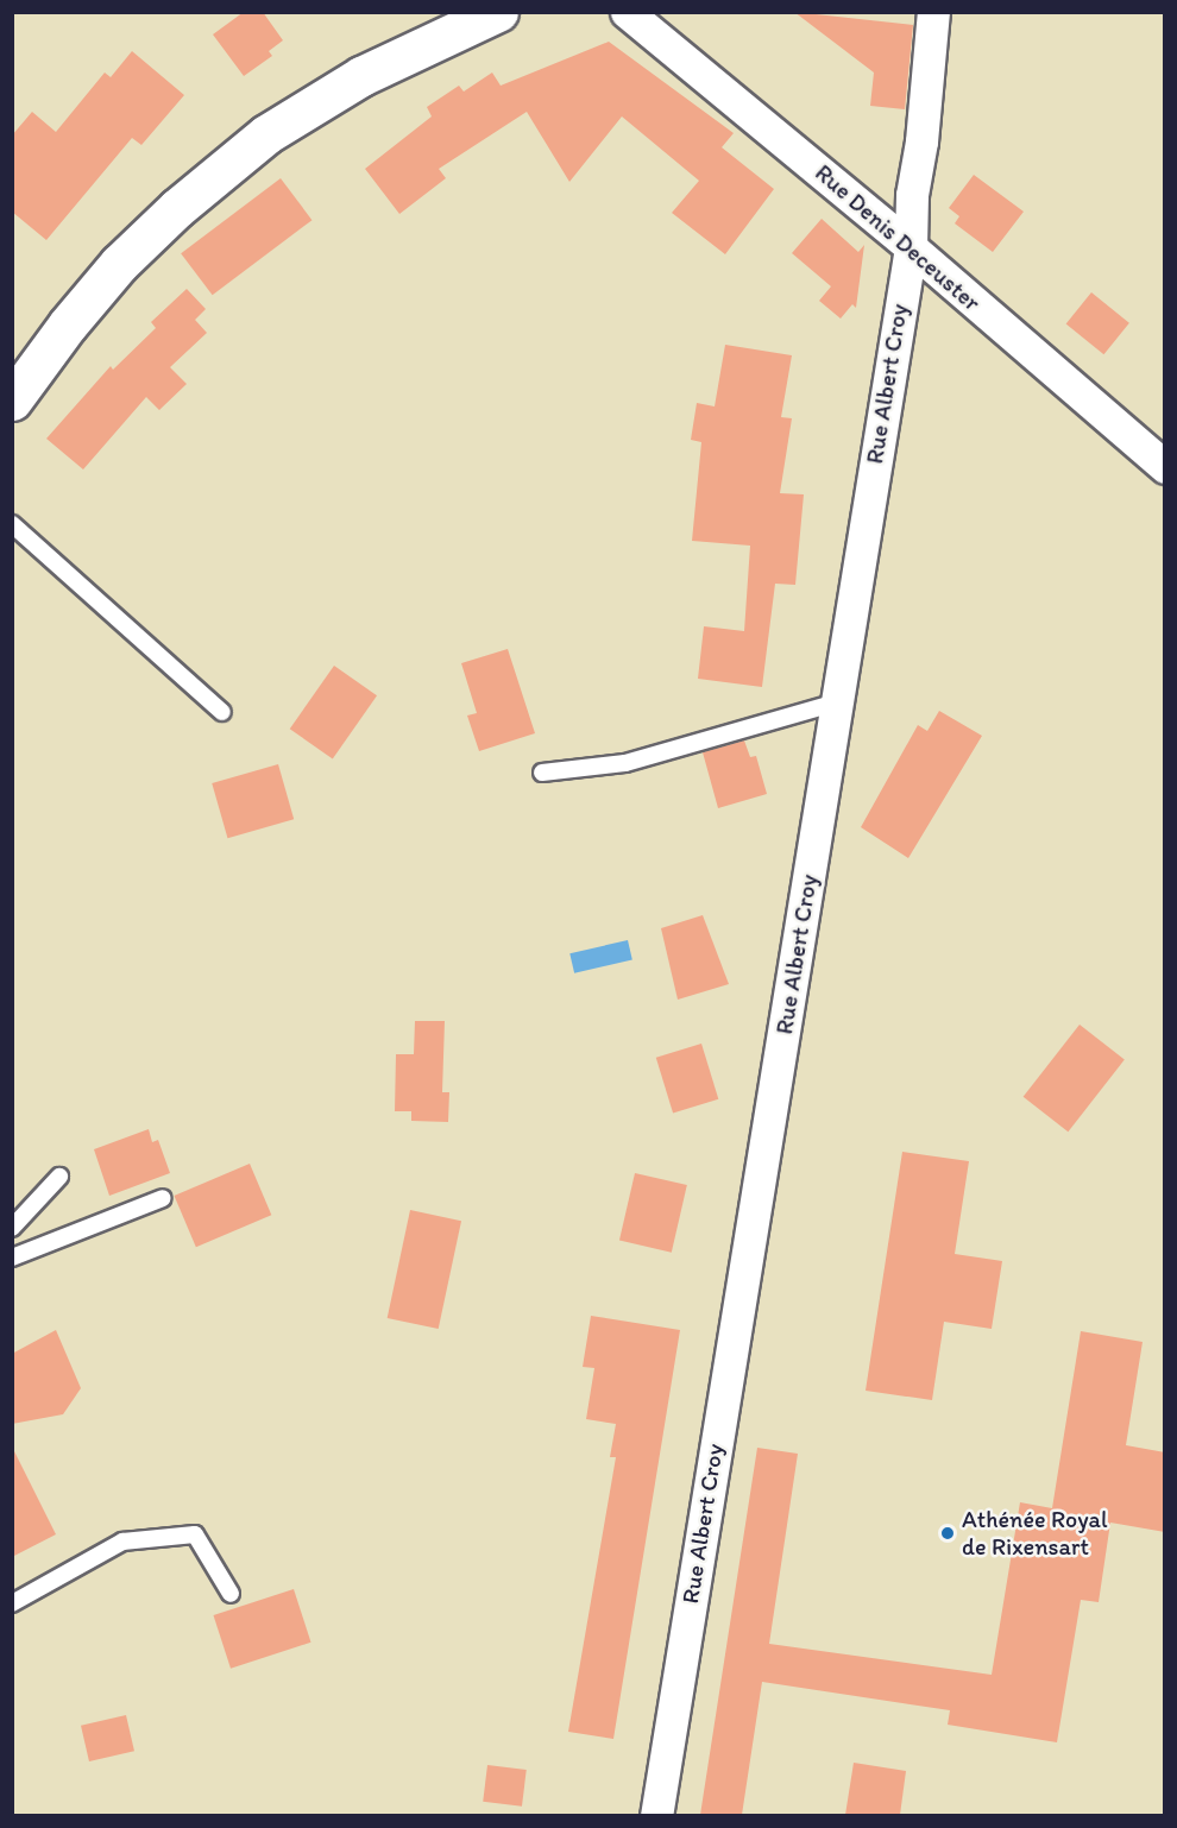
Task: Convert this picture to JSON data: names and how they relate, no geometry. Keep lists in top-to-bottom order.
{
  "streets": {
    "street": ["Rue Denis Deceuster", "Rue Albert Croy"]
  },
  "crossings": [
    ["Rue Denis Deceuster", "Rue Albert Croy"]
  ],
  "places": ["Athénée Royal de Rixensart"]
}
